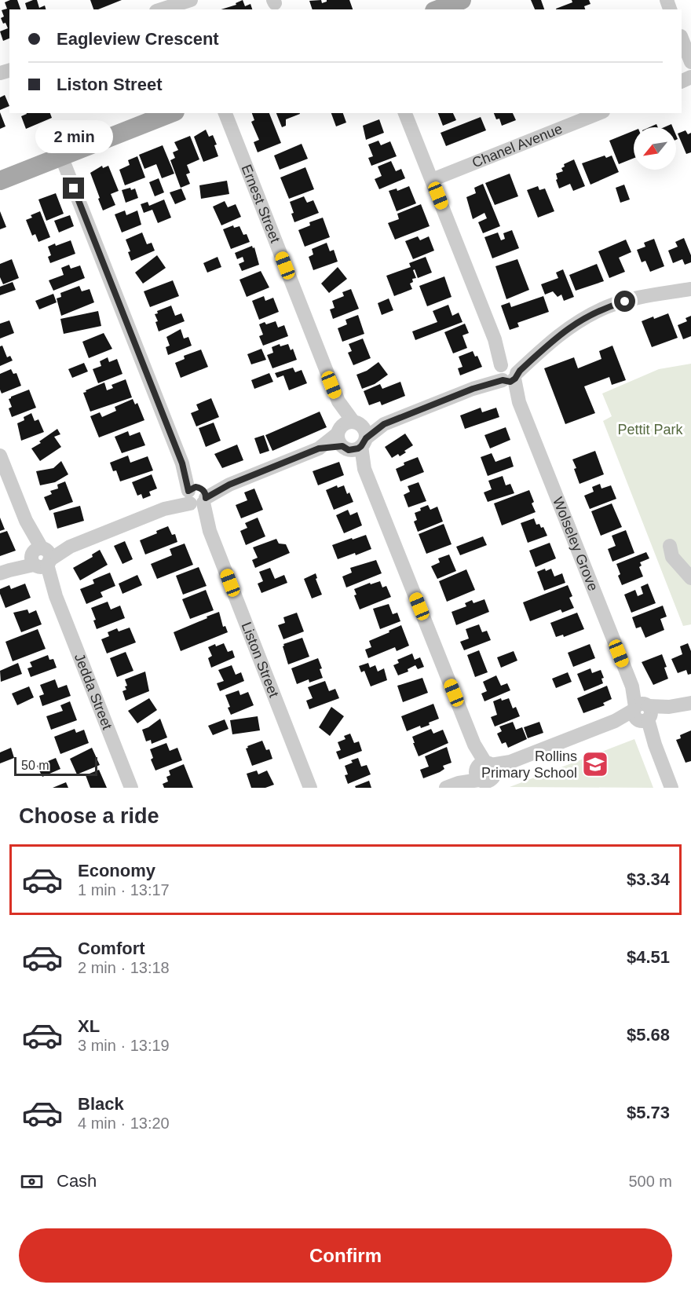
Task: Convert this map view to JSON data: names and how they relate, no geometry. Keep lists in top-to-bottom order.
{
  "streets": {
    "street": [
      "Chanel Avenue",
      "Ernest Street",
      "Wolseley Grove",
      "Liston Street",
      "Jedda Street"
    ]
  },
  "crossings": [
    ["Chanel Avenue", "Wolseley Grove"]
  ],
  "parks": ["Pettit Park"],
  "places": {
    "school or university": ["Rollins Primary School"]
  },
  "scale_bar": "50 m",
  "north": "bottom left",
  "page": {
    "banner": ["Eagleview Crescent", "Liston Street"],
    "bubble": "2 min",
    "scale": "50 m",
    "heading": "Choose a ride",
    "list": [
      {
        "name": "Economy",
        "note": "1 min · 13:17",
        "value": "$3.34"
      },
      {
        "name": "Comfort",
        "note": "2 min · 13:18",
        "value": "$4.51"
      },
      {
        "name": "XL",
        "note": "3 min · 13:19",
        "value": "$5.68"
      },
      {
        "name": "Black",
        "note": "4 min · 13:20",
        "value": "$5.73"
      }
    ],
    "pay": ["Cash", "500 m"],
    "buttons": "Confirm"
  }
}
